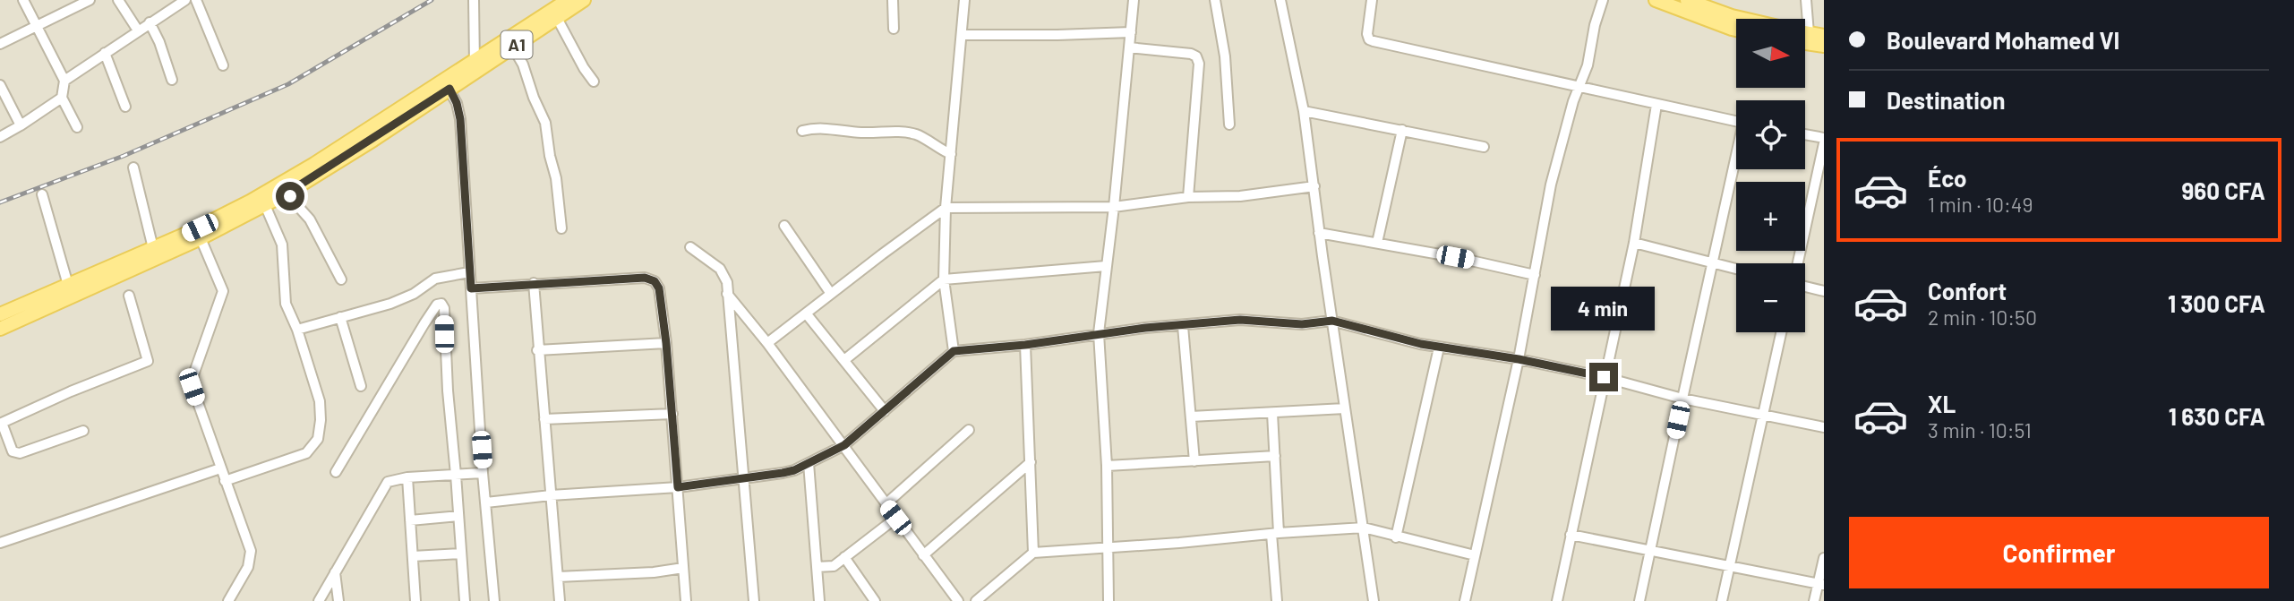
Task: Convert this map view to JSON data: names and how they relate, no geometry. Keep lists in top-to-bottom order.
{
  "streets": {
    "main road": ["A1"]
  },
  "north": "right",
  "page": {
    "banner": ["Boulevard Mohamed VI", "Destination"],
    "map_buttons": ["+", "−"],
    "list": [
      {
        "name": "Éco",
        "note": "1 min · 10:49",
        "value": "960 CFA"
      },
      {
        "name": "Confort",
        "note": "2 min · 10:50",
        "value": "1 300 CFA"
      },
      {
        "name": "XL",
        "note": "3 min · 10:51",
        "value": "1 630 CFA"
      }
    ],
    "bubble": "4 min",
    "buttons": "Confirmer"
  }
}
